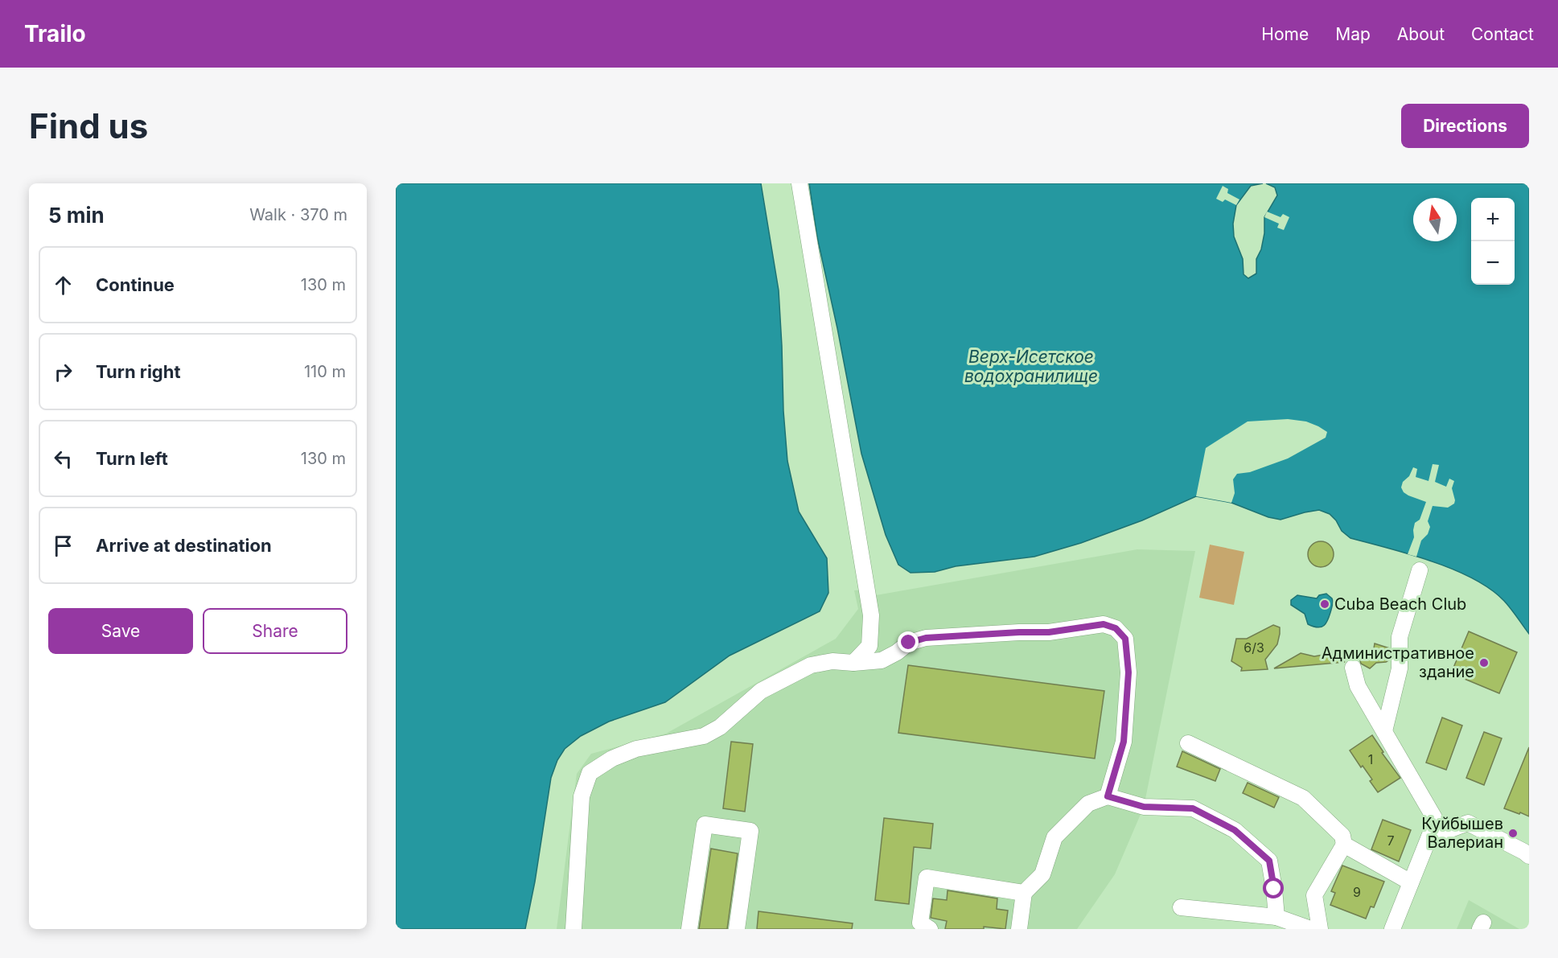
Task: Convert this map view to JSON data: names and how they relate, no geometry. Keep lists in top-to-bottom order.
{
  "water": ["Верх-Исетское водохранилище"],
  "places": ["Cuba Beach Club", "Административное здание", "Куйбышев Валериан"],
  "house_numbers": [
    "6/3",
    "1",
    "7",
    "9"
  ],
  "north": "top",
  "page": {
    "header": "Trailo",
    "nav": [
      "Home",
      "Map",
      "About",
      "Contact"
    ],
    "buttons": [
      "Directions",
      ["Save", "Share"]
    ],
    "title": "Find us",
    "heading": ["5 min", "Walk · 370 m"],
    "map_buttons": ["+", "−"],
    "list": [
      ["Continue", "130 m"],
      ["Turn right", "110 m"],
      ["Turn left", "130 m"],
      "Arrive at destination"
    ]
  }
}
